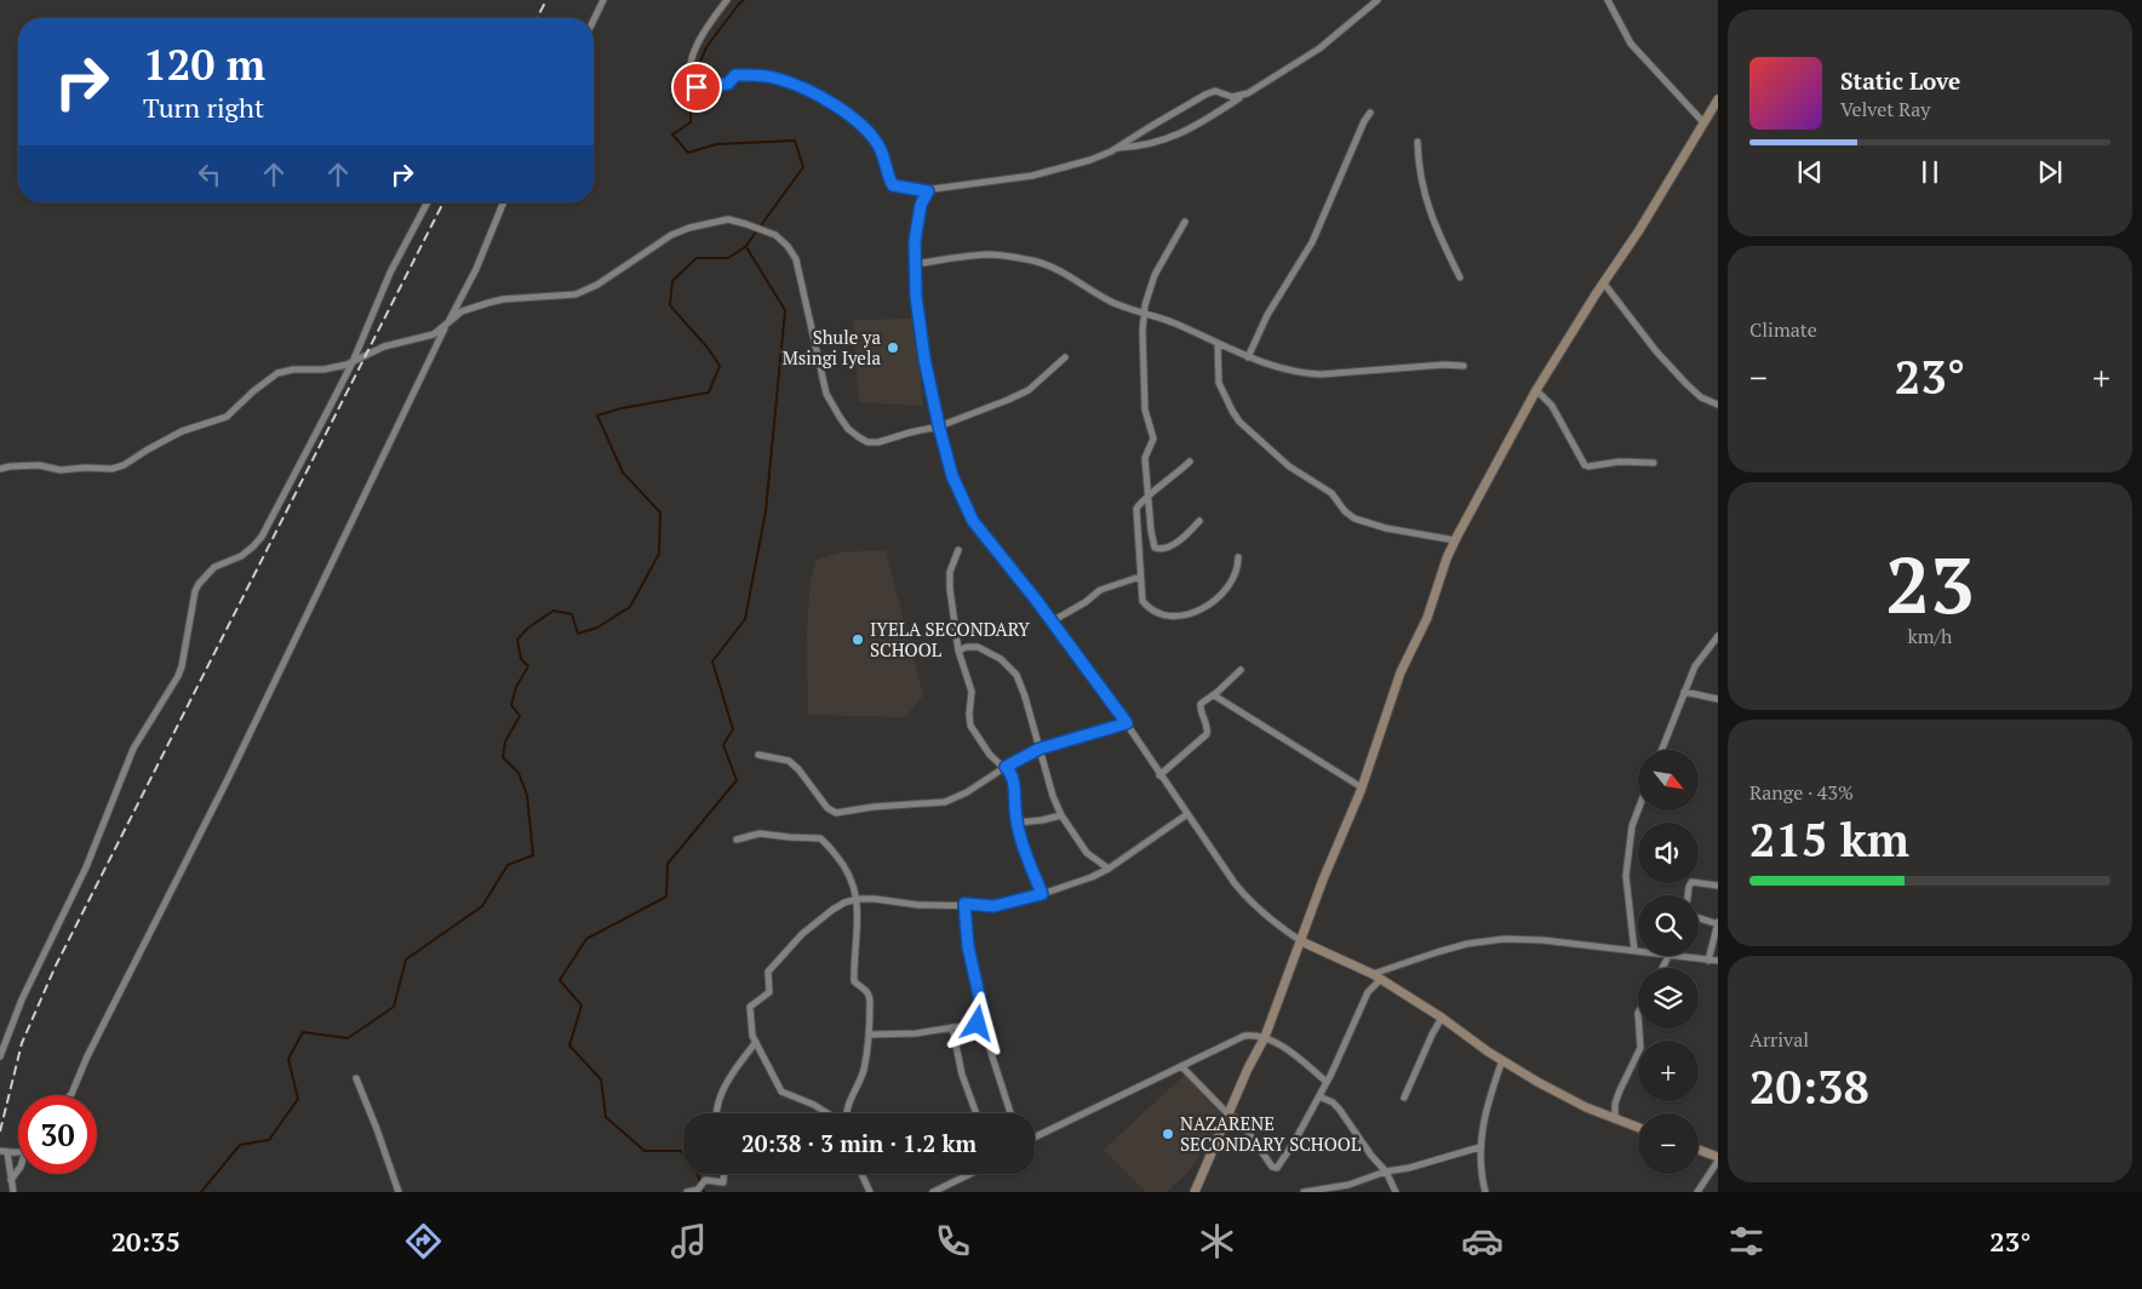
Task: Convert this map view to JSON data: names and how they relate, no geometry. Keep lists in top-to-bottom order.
{
  "places": ["Shule ya Msingi Iyela", "IYELA SECONDARY SCHOOL", "NAZARENE SECONDARY SCHOOL"],
  "north": "bottom right",
  "page": {
    "turn": ["120 m", "Turn right"],
    "song": ["Static Love", "Velvet Ray"],
    "tile": [
      "Climate",
      ["23", "km/h"],
      ["Range · 43%", "215 km"],
      ["Arrival", "20:38"]
    ],
    "heat": ["−", "23°", "+"],
    "map_buttons": ["+", "−"],
    "limit": "30",
    "trip": "20:38 · 3 min · 1.2 km",
    "tabs": ["20:35", "23°"]
  }
}
